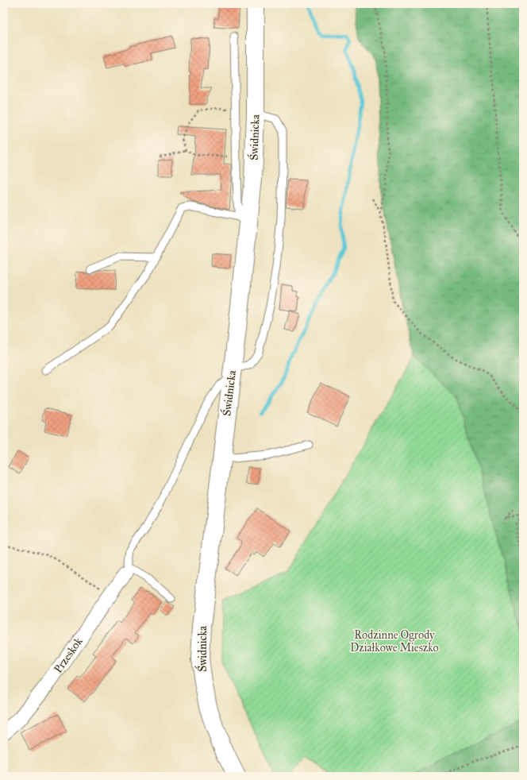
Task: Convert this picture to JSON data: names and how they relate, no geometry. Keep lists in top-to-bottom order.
{
  "streets": {
    "main road": ["Świdnicka"],
    "street": ["Przeskok"]
  },
  "parks": ["Rodzinne Ogrody Działkowe Mieszko"]
}
